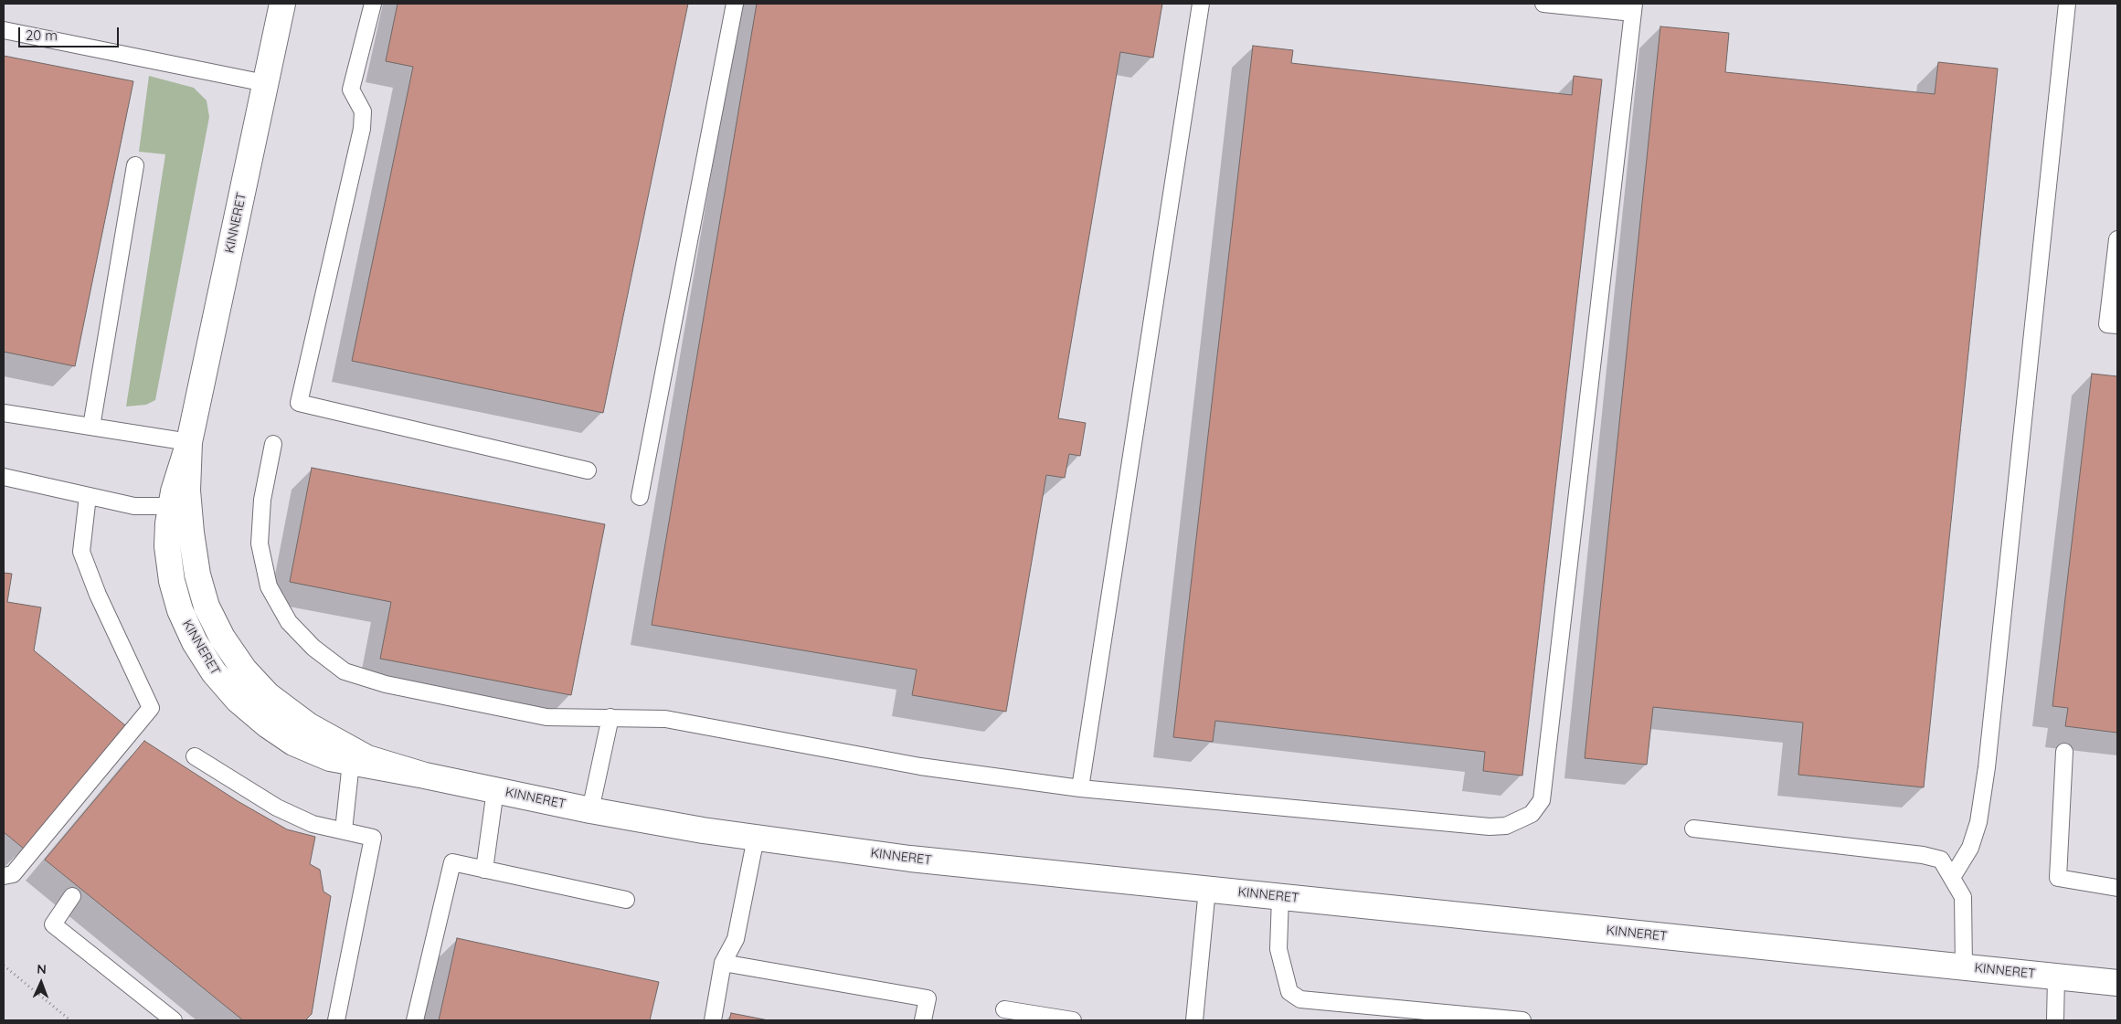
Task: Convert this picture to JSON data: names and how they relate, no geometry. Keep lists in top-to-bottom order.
{
  "streets": {
    "street": ["KINNERET"]
  },
  "scale_bar": "20 m",
  "north": "top"
}
